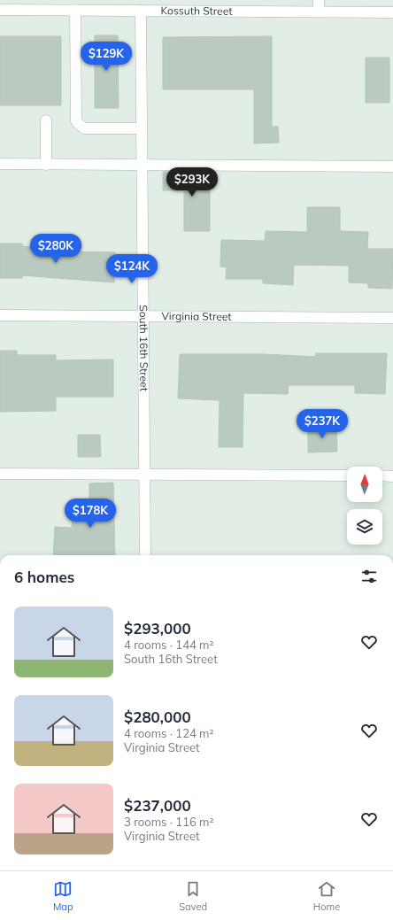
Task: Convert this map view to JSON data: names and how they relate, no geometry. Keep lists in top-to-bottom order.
{
  "streets": {
    "street": ["Kossuth Street", "Virginia Street", "South 16th Street"]
  },
  "crossings": [
    ["Kossuth Street", "South 16th Street"],
    ["Virginia Street", "South 16th Street"]
  ],
  "north": "top",
  "page": {
    "price": [
      "$129K",
      "$293K",
      "$280K",
      "$124K",
      "$237K",
      "$178K"
    ],
    "heading": "6 homes",
    "list": [
      {
        "name": "$293,000",
        "note": "4 rooms · 144 m² · South 16th Street"
      },
      {
        "name": "$280,000",
        "note": "4 rooms · 124 m² · Virginia Street"
      },
      {
        "name": "$237,000",
        "note": "3 rooms · 116 m² · Virginia Street"
      }
    ],
    "tabs": ["Map", "Saved", "Home"]
  }
}
